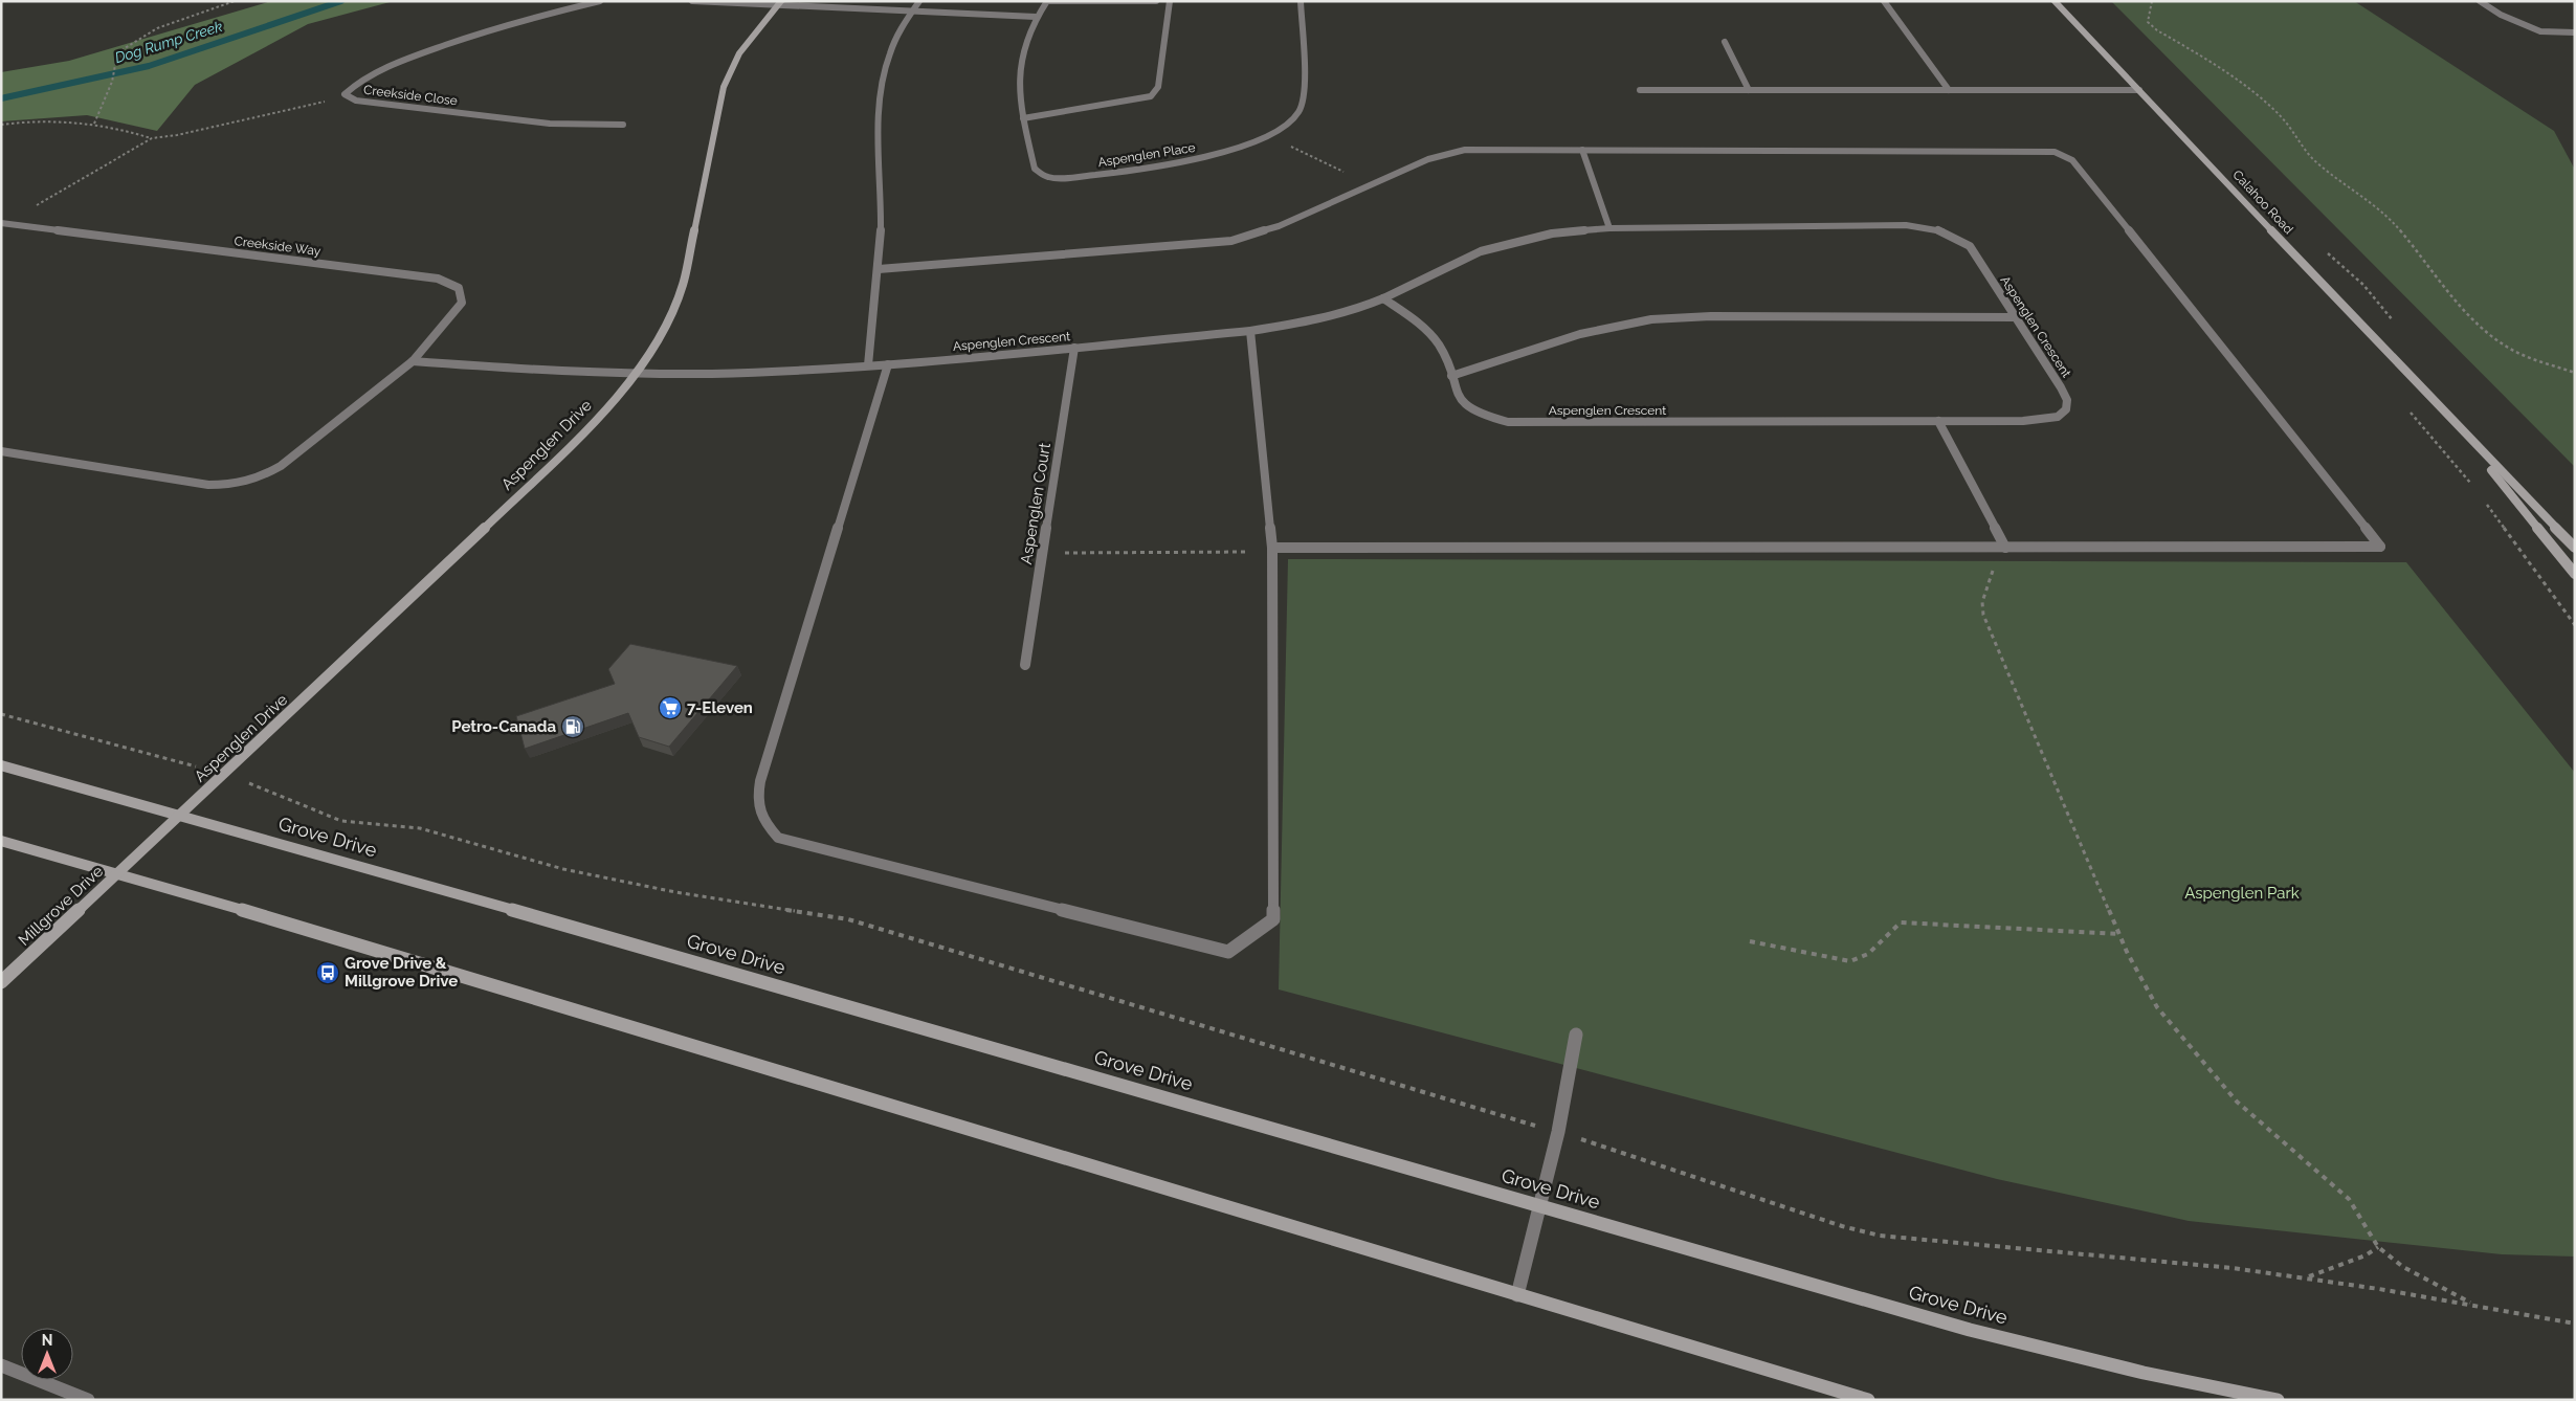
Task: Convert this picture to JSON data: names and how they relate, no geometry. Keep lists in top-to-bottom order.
{
  "streets": {
    "street": [
      "Creekside Close",
      "Aspenglen Place",
      "Calahoo Road",
      "Creekside Way",
      "Aspenglen Crescent",
      "Aspenglen Drive",
      "Aspenglen Court",
      "Grove Drive",
      "Millgrove Drive"
    ]
  },
  "crossings": [
    ["Aspenglen Crescent", "Aspenglen Drive"],
    ["Aspenglen Crescent", "Aspenglen Court"],
    ["Aspenglen Drive", "Grove Drive"],
    ["Aspenglen Drive", "Millgrove Drive"]
  ],
  "water": ["Dog Rump Creek"],
  "parks": ["Aspenglen Park"],
  "places": {
    "supermarket": ["7-Eleven"],
    "fuel station": ["Petro-Canada"],
    "bus stop": ["Grove Drive & Millgrove Drive"]
  },
  "north": "top"
}
